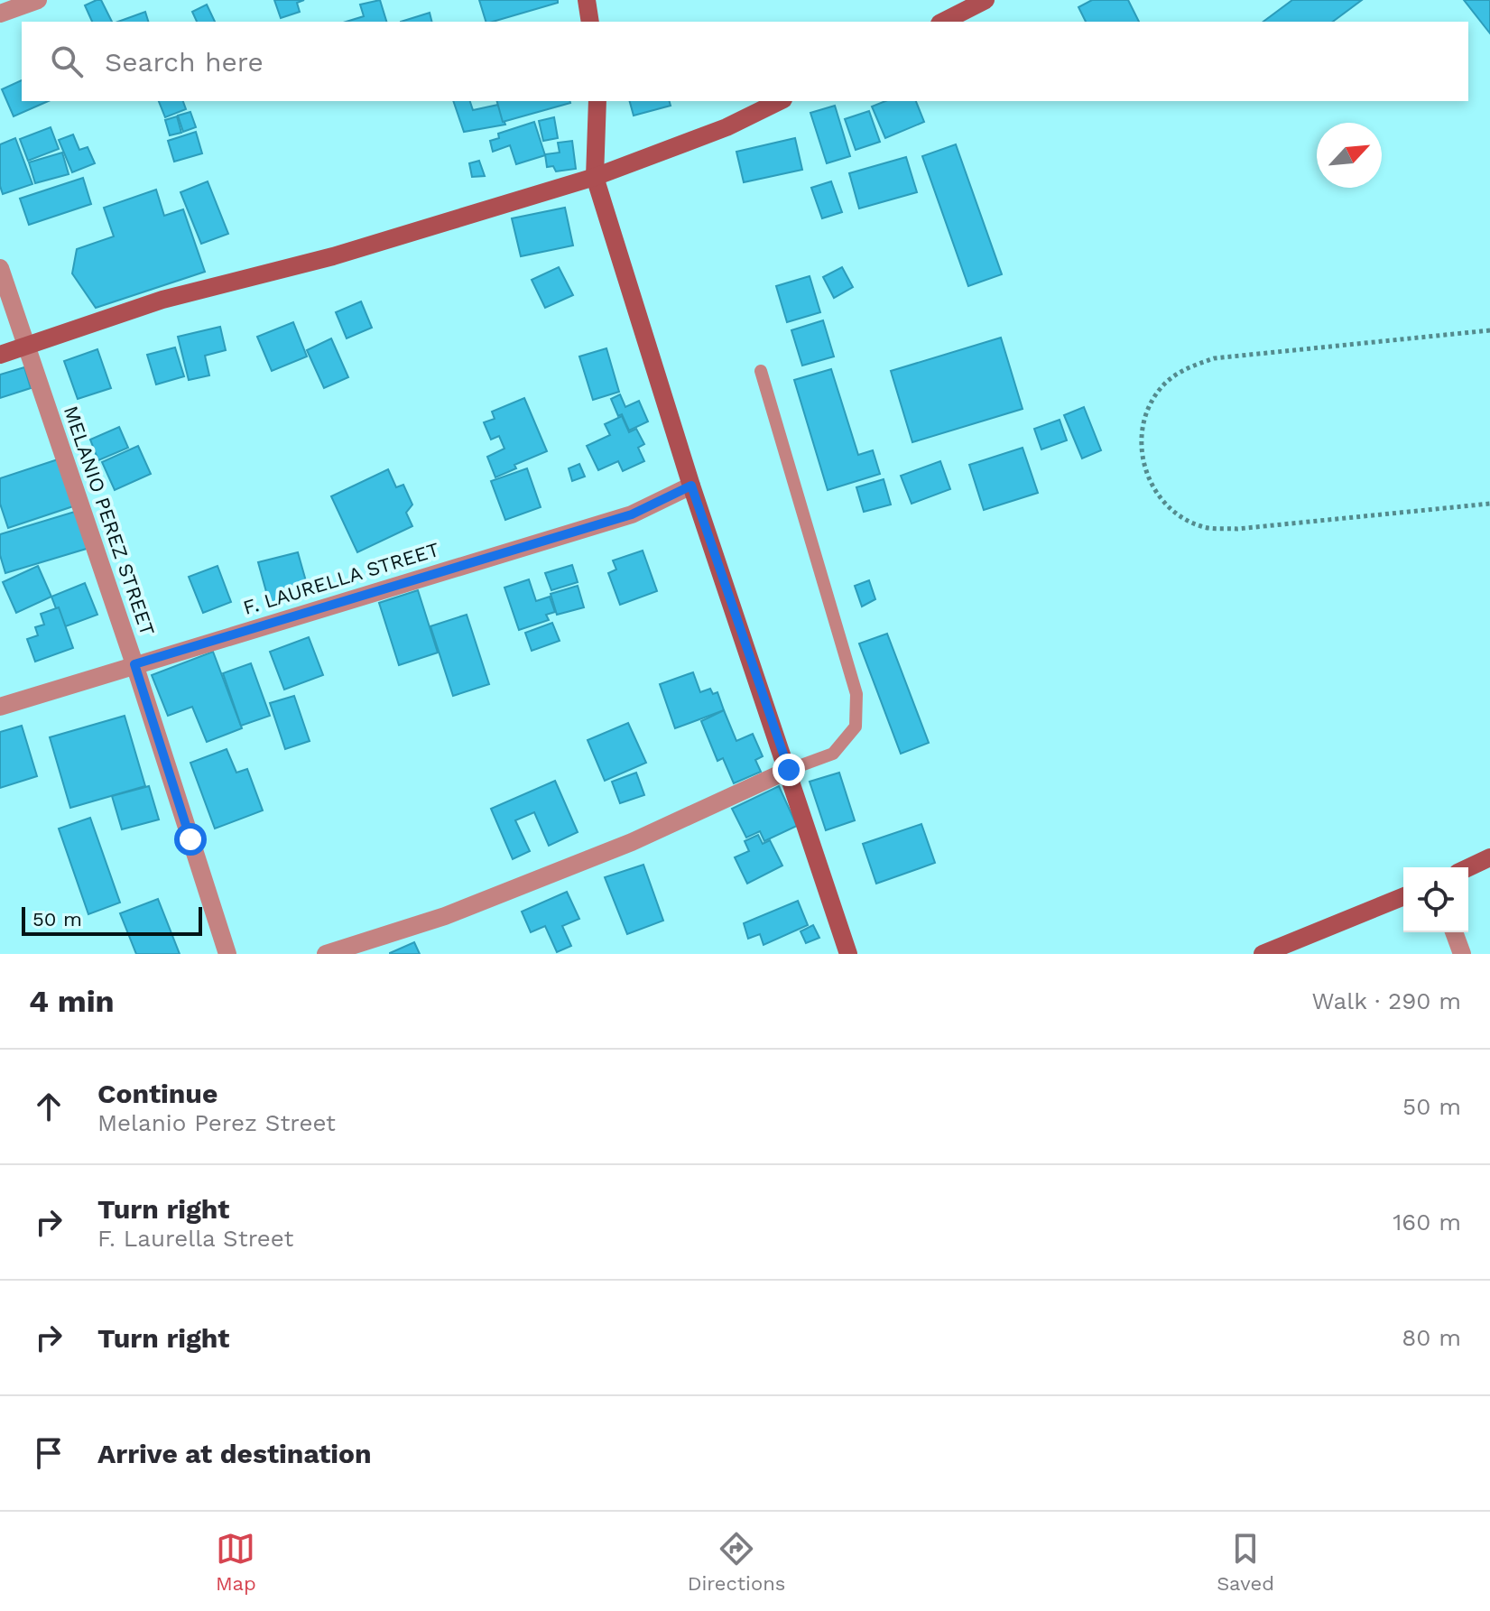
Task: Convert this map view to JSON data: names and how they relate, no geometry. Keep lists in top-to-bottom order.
{
  "streets": {
    "street": ["MELANIO PEREZ STREET", "F. LAURELLA STREET"]
  },
  "crossings": [
    ["MELANIO PEREZ STREET", "F. LAURELLA STREET"]
  ],
  "scale_bar": "50 m",
  "north": "top right",
  "page": {
    "search": "Search here",
    "scale": "50 m",
    "heading": ["4 min", "Walk · 290 m"],
    "list": [
      ["Continue", "Melanio Perez Street", "50 m"],
      ["Turn right", "F. Laurella Street", "160 m"],
      ["Turn right", "80 m"],
      "Arrive at destination"
    ],
    "nav": ["Map", "Directions", "Saved"]
  }
}
